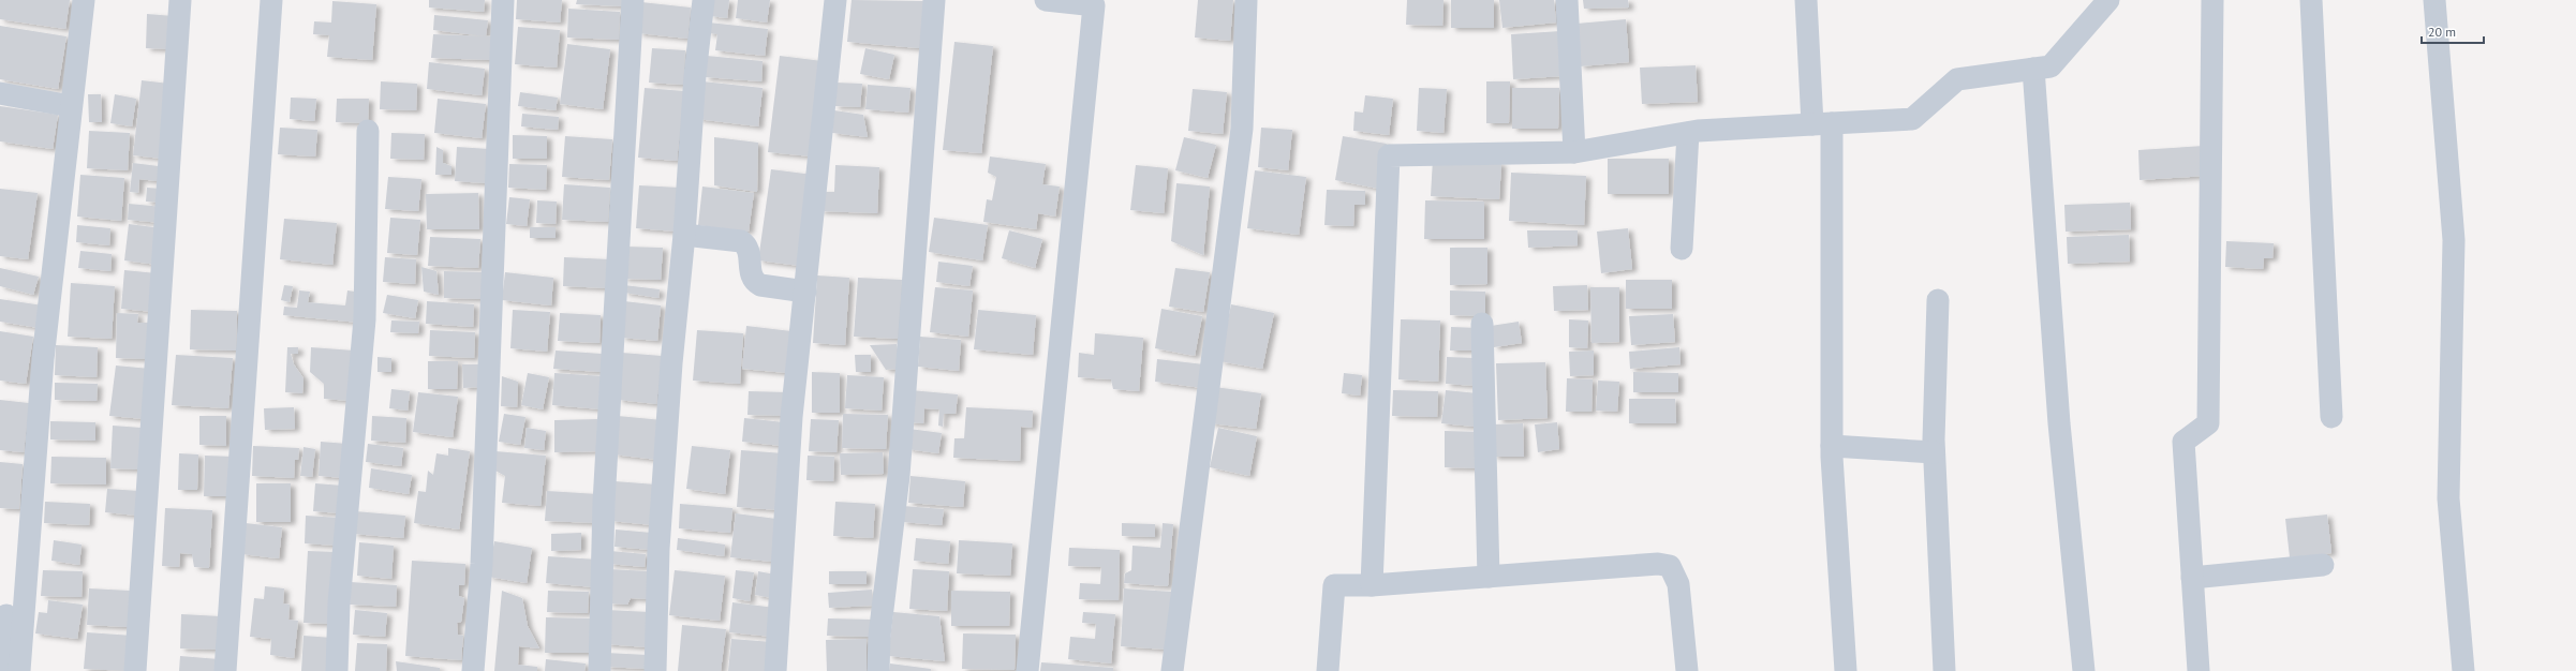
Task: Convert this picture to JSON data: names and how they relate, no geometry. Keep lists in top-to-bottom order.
{
  "scale_bar": "20 m"
}
